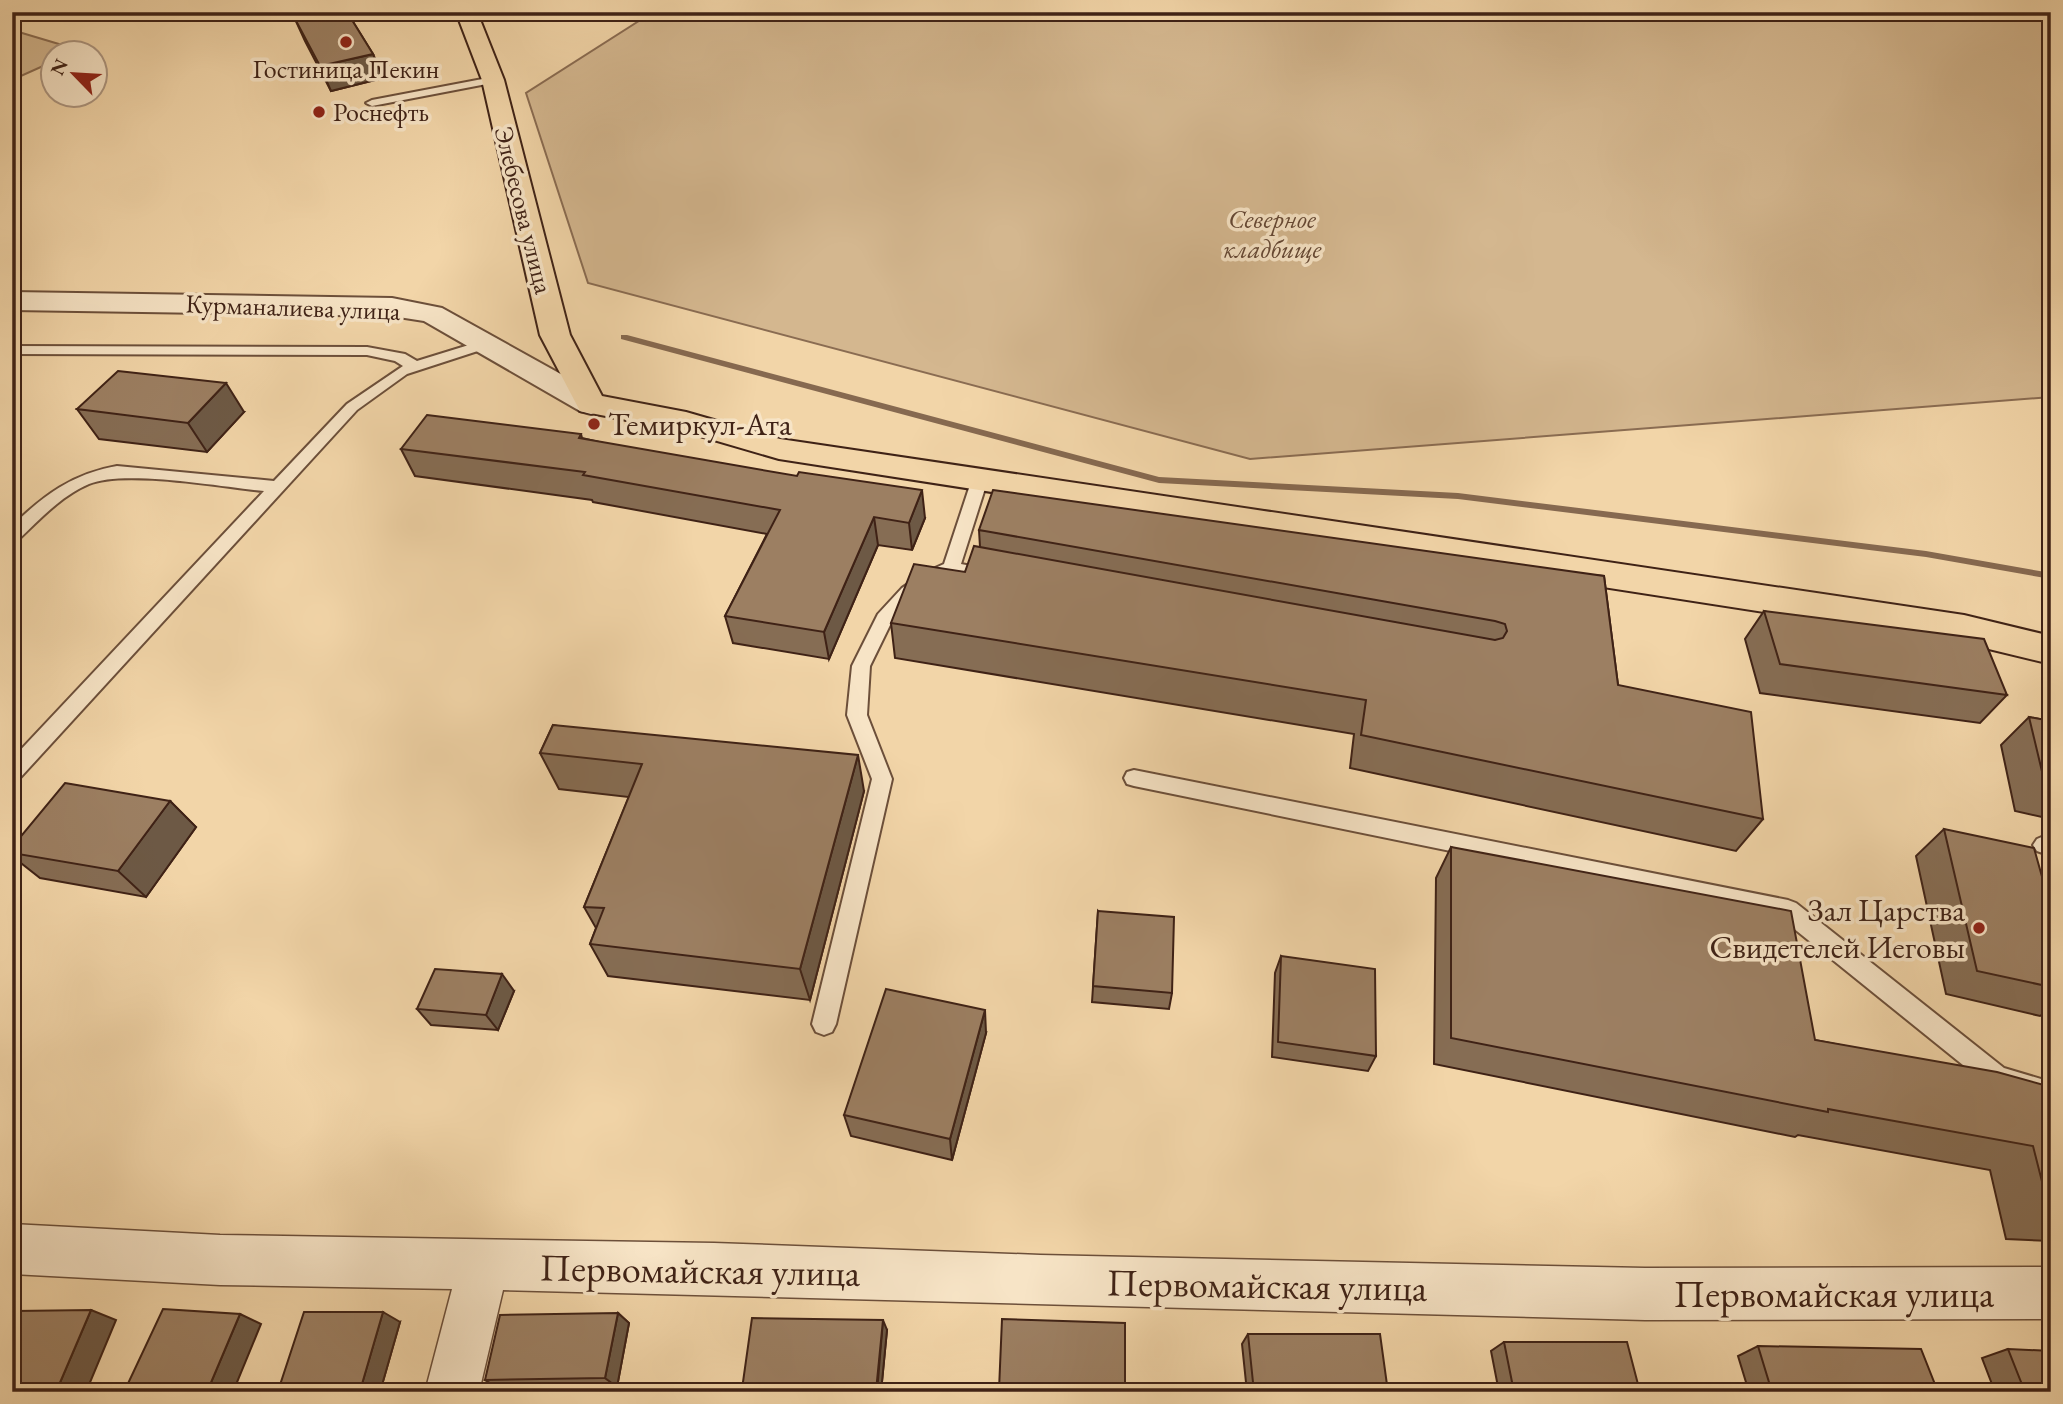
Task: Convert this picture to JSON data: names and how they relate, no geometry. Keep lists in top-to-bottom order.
{
  "streets": {
    "main road": ["Элебесова улица"],
    "street": ["Курманалиева улица", "Первомайская улица"]
  },
  "crossings": [
    ["Элебесова улица", "Курманалиева улица"]
  ],
  "parks": ["Северное кладбище"],
  "places": [
    "Гостиница Пекин",
    "Роснефть",
    "Темиркул-Ата",
    "Зал Царства Свидетелей Иеговы"
  ],
  "north": "top left"
}
